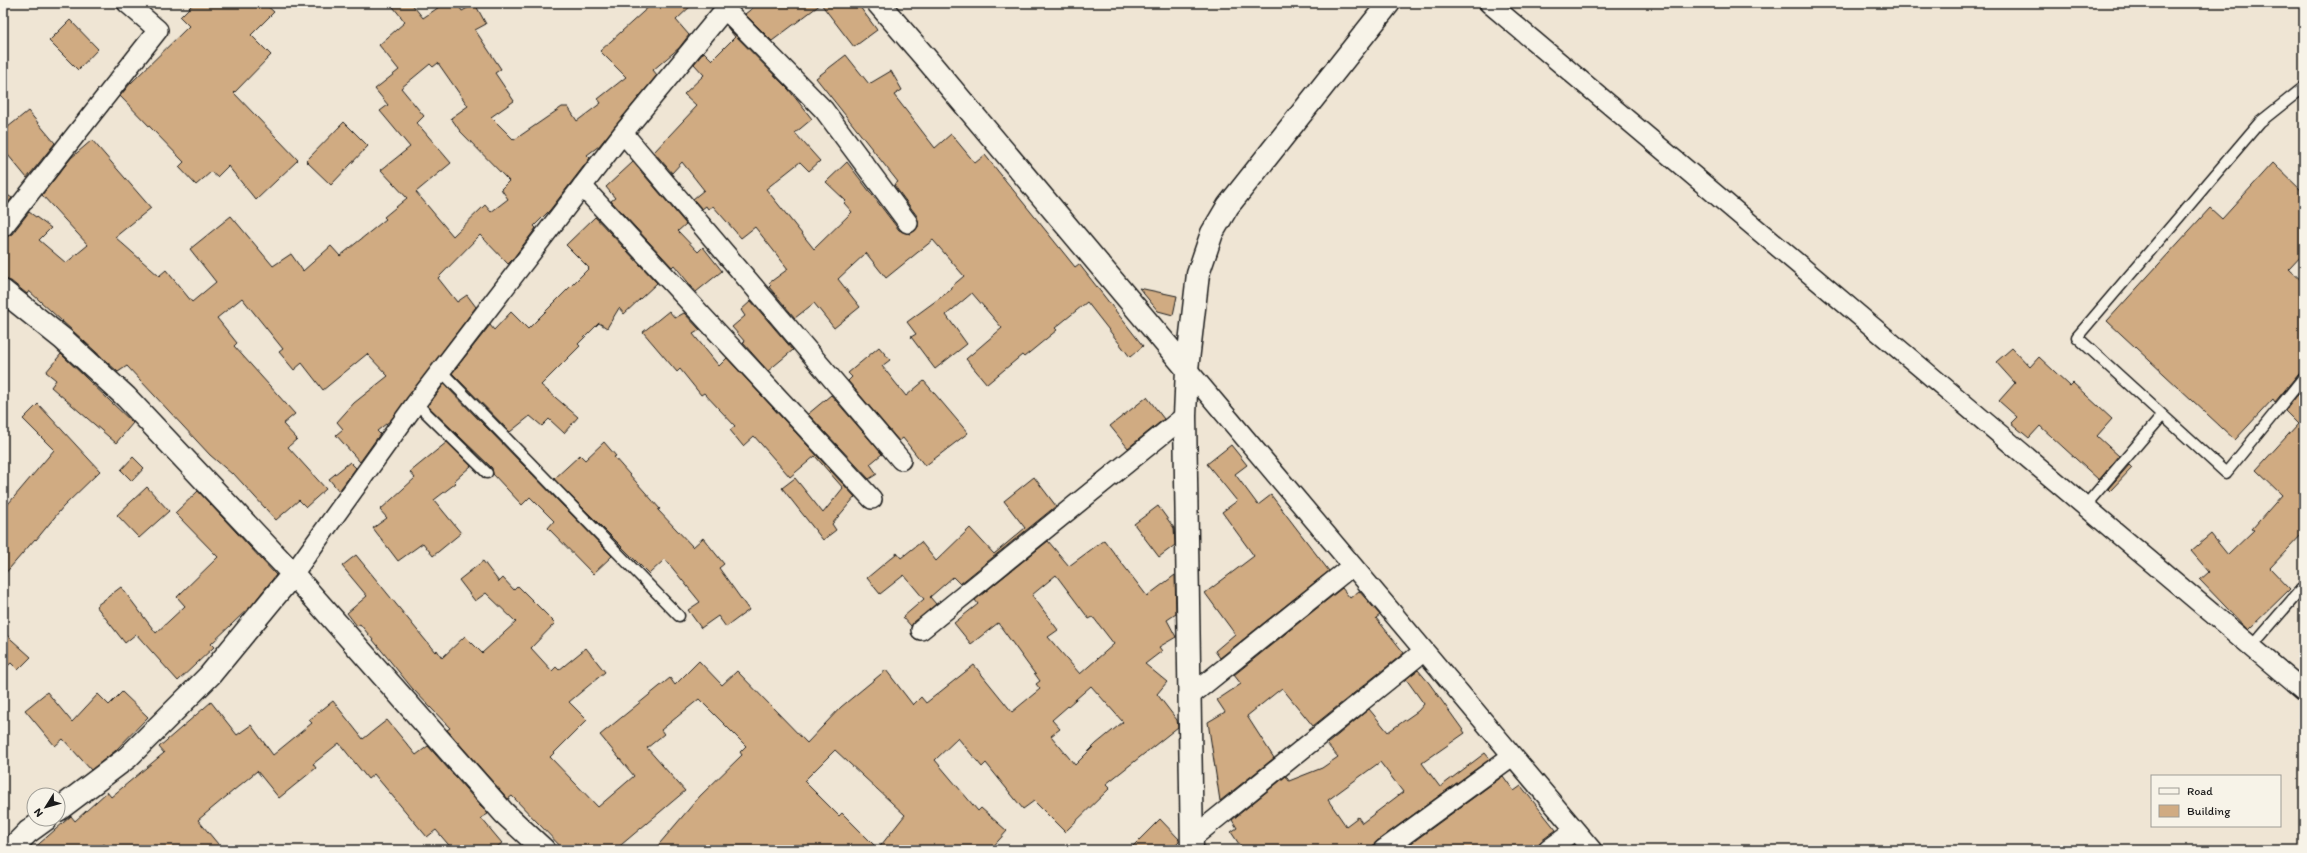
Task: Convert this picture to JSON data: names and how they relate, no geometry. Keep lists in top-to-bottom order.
{
  "legend": ["Road", "Building"],
  "north": "bottom left"
}
